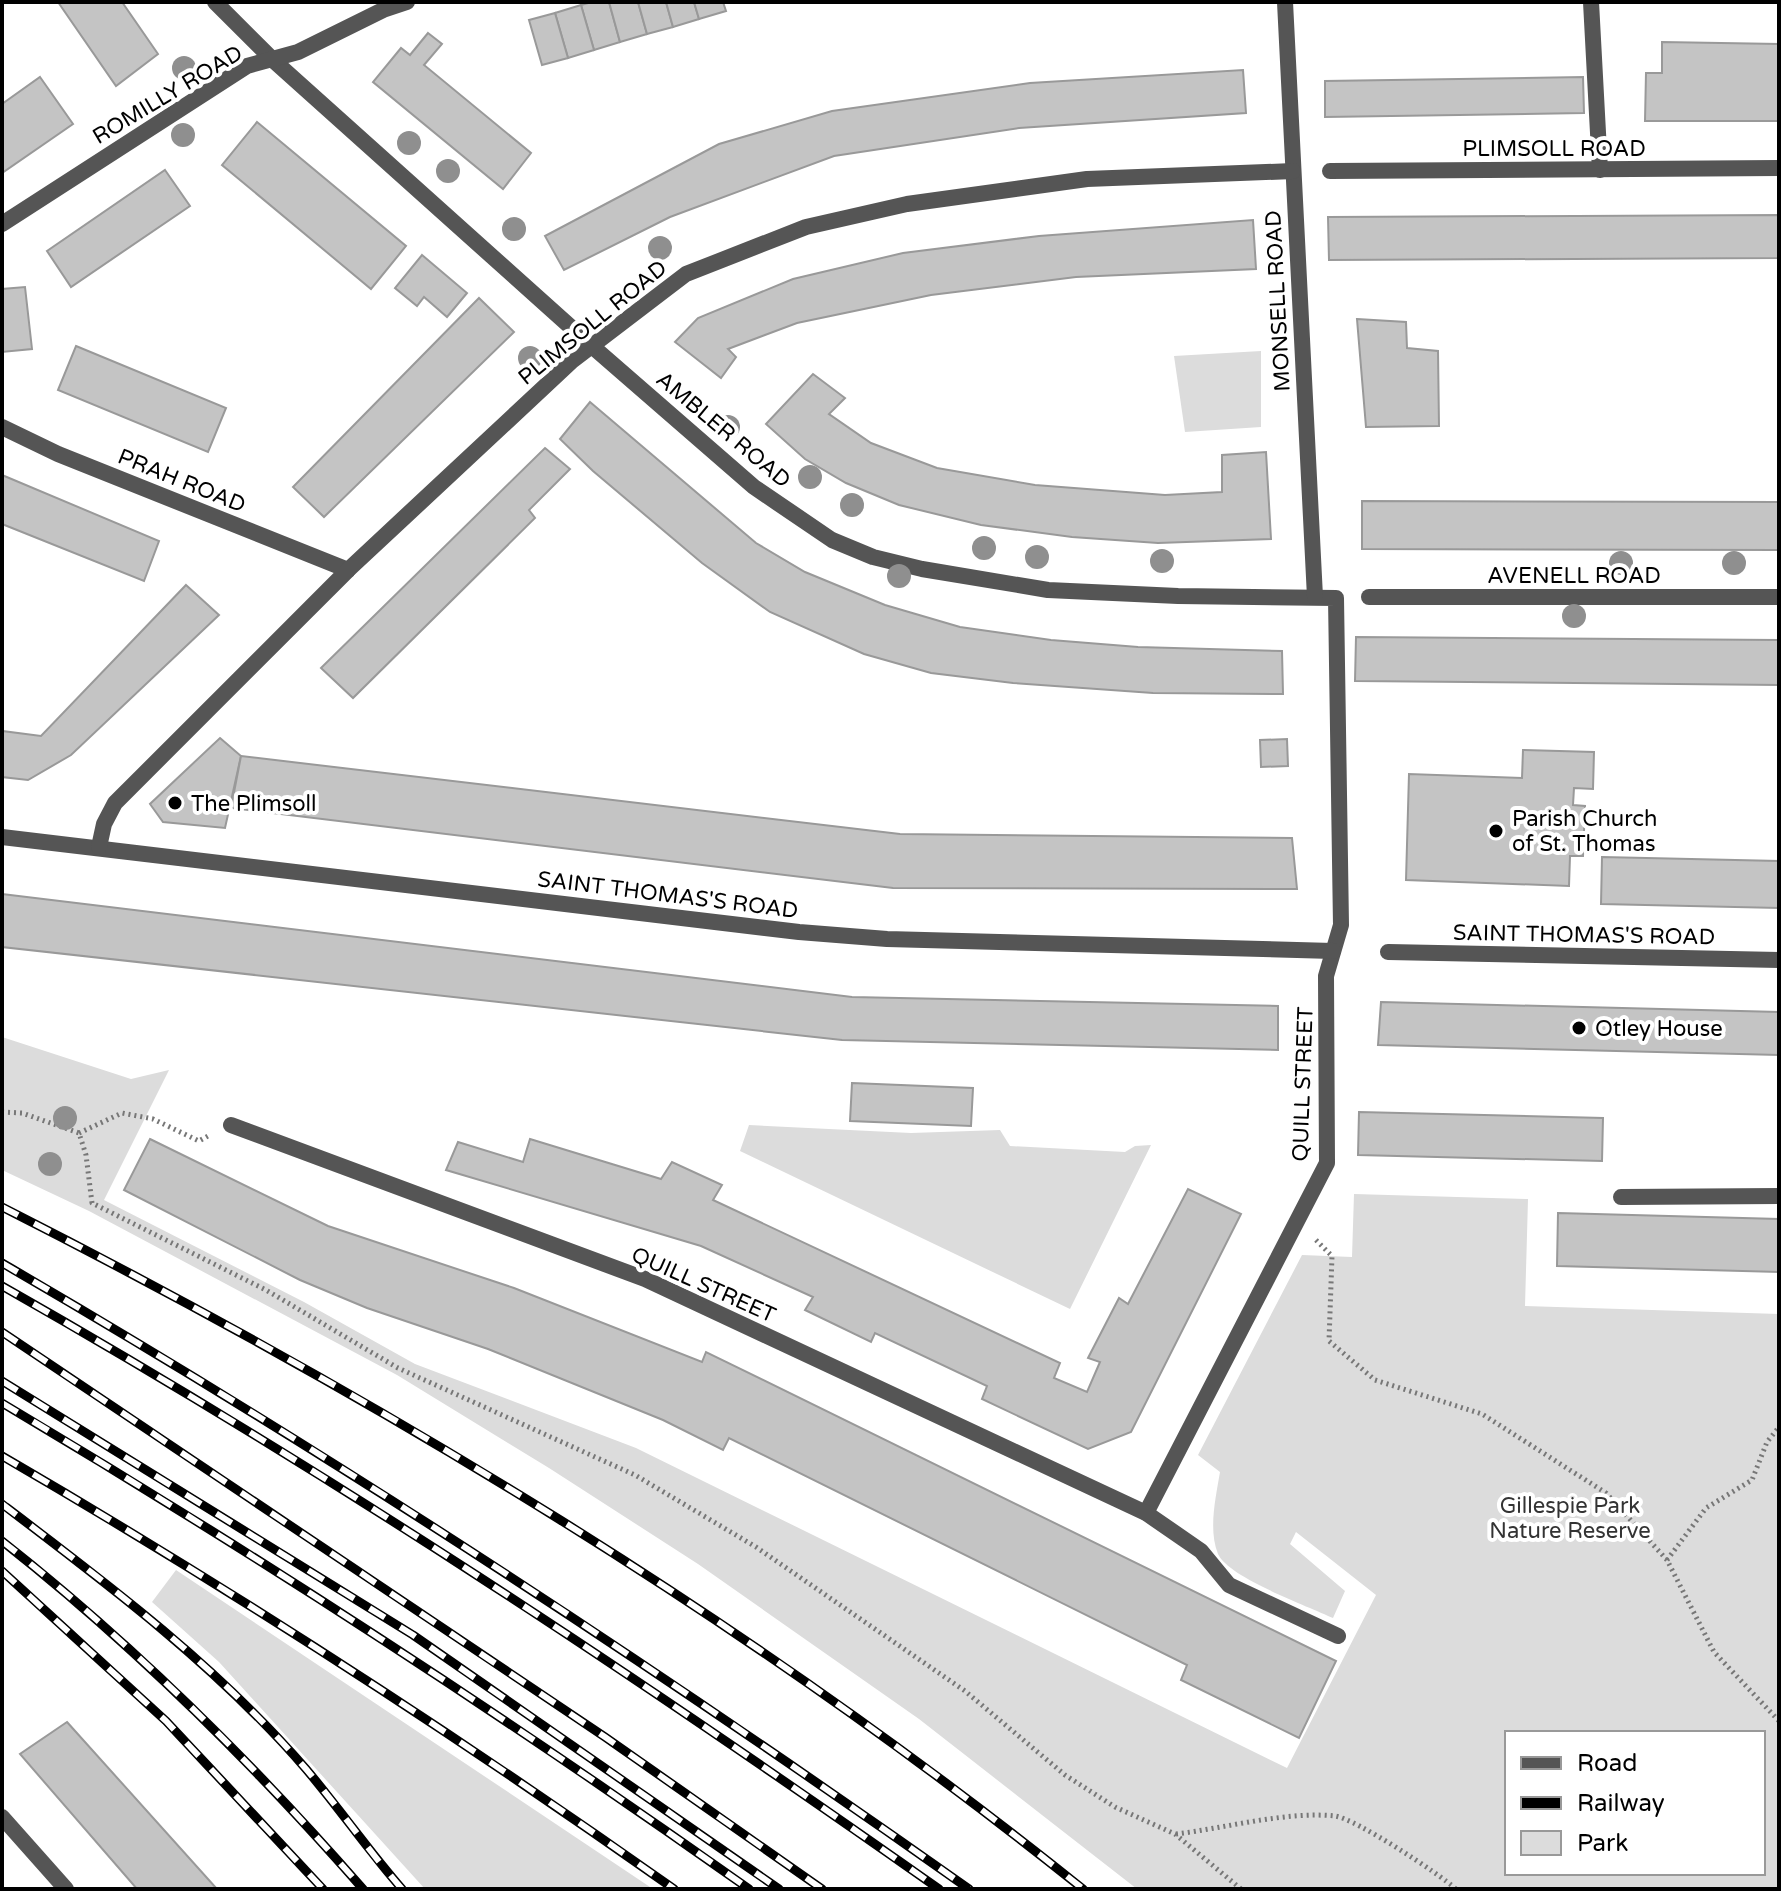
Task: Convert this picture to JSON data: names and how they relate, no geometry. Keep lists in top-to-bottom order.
{
  "streets": {
    "street": [
      "ROMILLY ROAD",
      "PLIMSOLL ROAD",
      "MONSELL ROAD",
      "AMBLER ROAD",
      "PRAH ROAD",
      "AVENELL ROAD",
      "SAINT THOMAS'S ROAD",
      "QUILL STREET"
    ]
  },
  "crossings": [
    ["ROMILLY ROAD", "AMBLER ROAD"],
    ["PLIMSOLL ROAD", "MONSELL ROAD"],
    ["PLIMSOLL ROAD", "AMBLER ROAD"],
    ["PLIMSOLL ROAD", "PRAH ROAD"],
    ["PLIMSOLL ROAD", "SAINT THOMAS'S ROAD"],
    ["MONSELL ROAD", "AMBLER ROAD"],
    ["AMBLER ROAD", "SAINT THOMAS'S ROAD"],
    ["AMBLER ROAD", "QUILL STREET"],
    ["SAINT THOMAS'S ROAD", "QUILL STREET"]
  ],
  "parks": ["Gillespie Park Nature Reserve"],
  "places": ["The Plimsoll", "Parish Church of St. Thomas", "Otley House"],
  "legend": ["Road", "Railway", "Park"]
}
